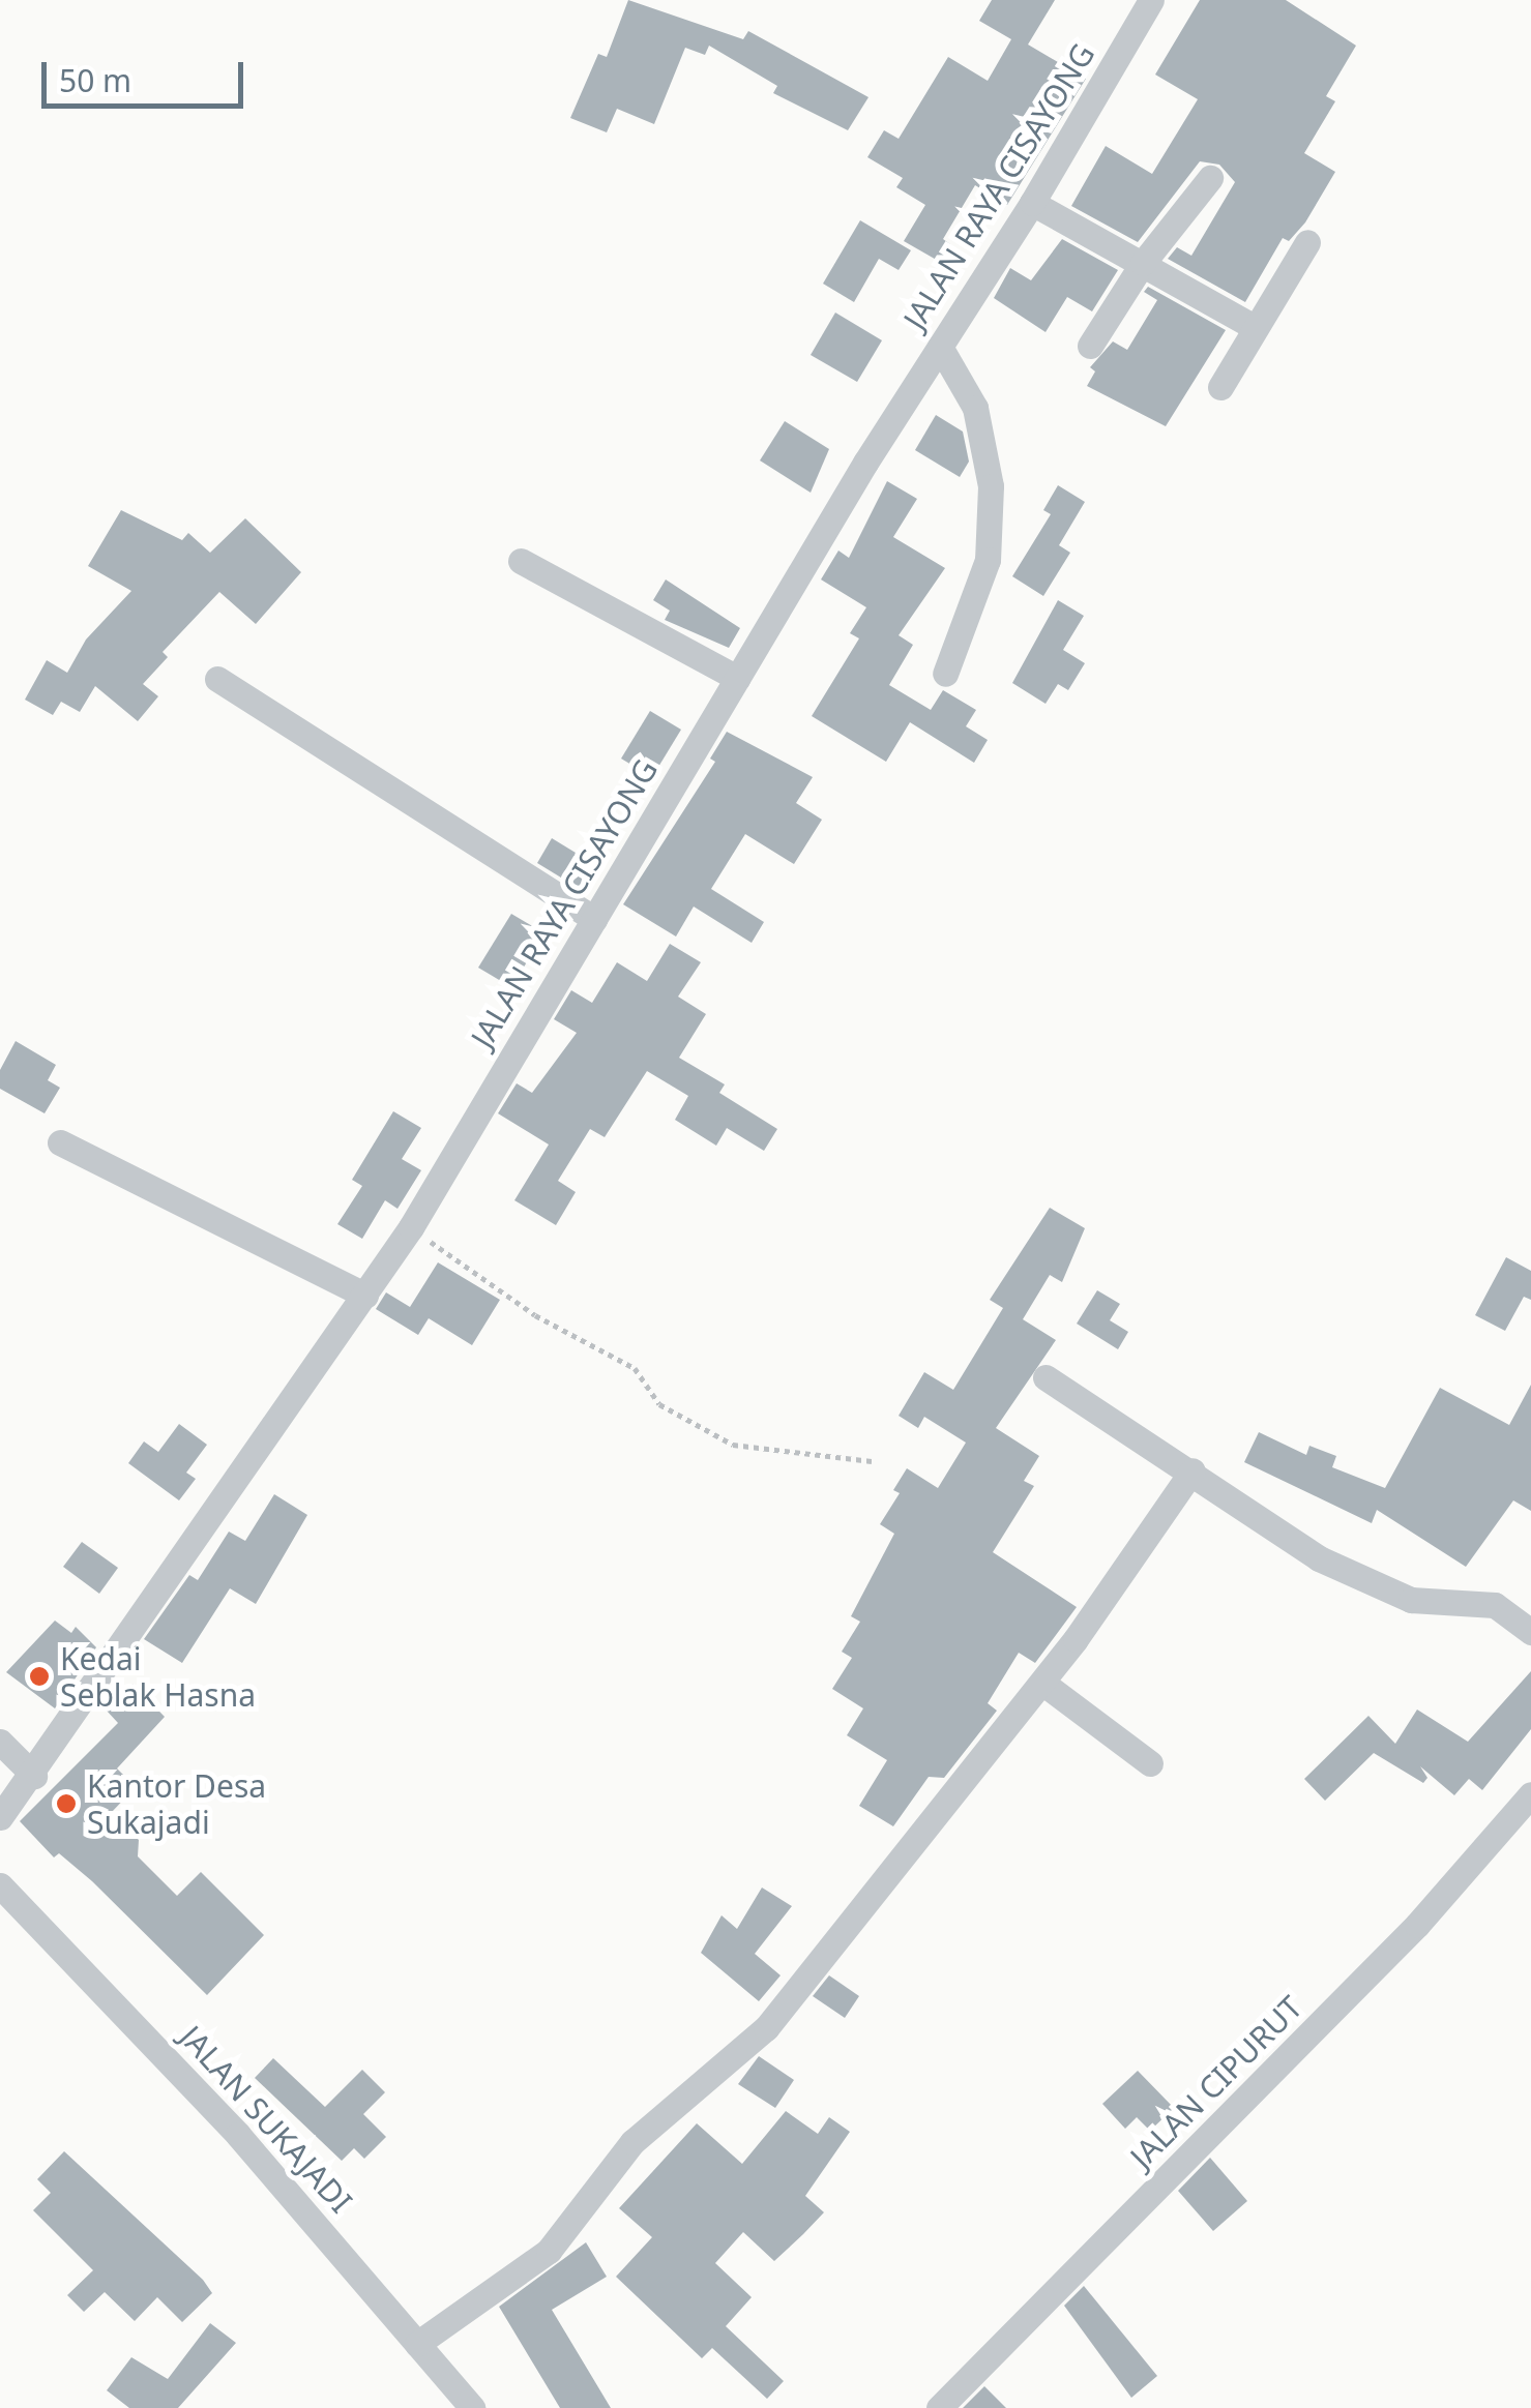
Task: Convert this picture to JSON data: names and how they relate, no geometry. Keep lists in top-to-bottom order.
{
  "streets": {
    "street": ["JALAN RAYA CISAYONG", "JALAN CIPURUT", "JALAN SUKAJADI"]
  },
  "places": ["Kedai Seblak Hasna", "Kantor Desa Sukajadi"],
  "scale_bar": "50 m"
}
